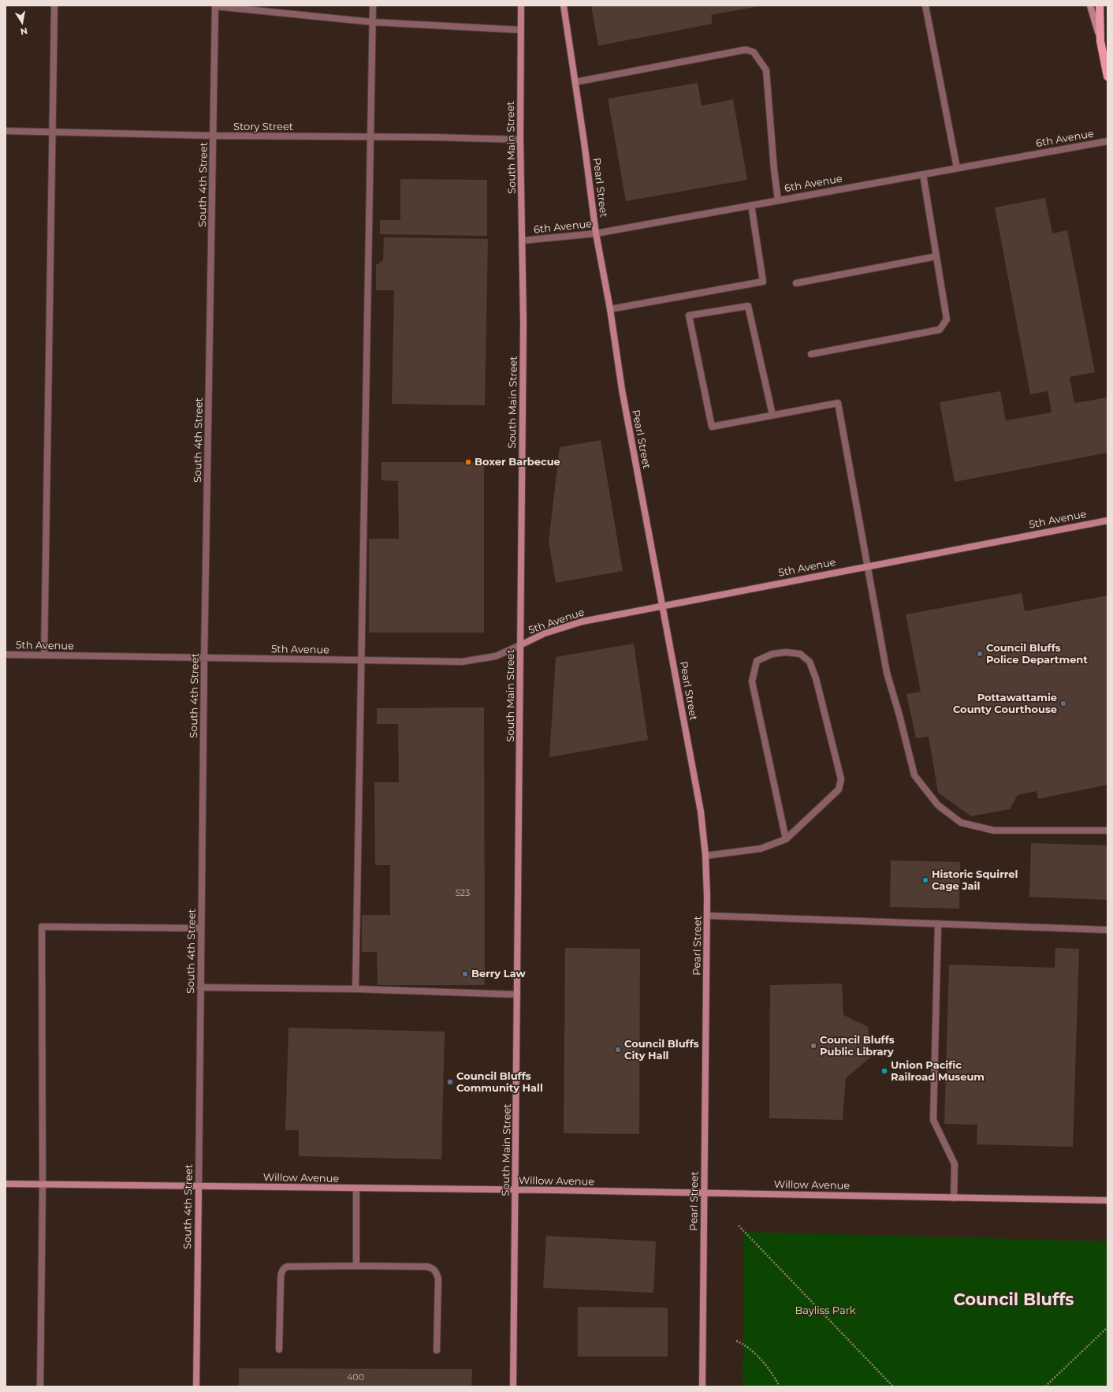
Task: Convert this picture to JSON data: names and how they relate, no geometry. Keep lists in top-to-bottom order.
{
  "streets": {
    "main road": [
      "South Main Street",
      "South 4th Street",
      "Pearl Street",
      "5th Avenue",
      "Willow Avenue"
    ],
    "street": ["Story Street", "6th Avenue"]
  },
  "crossings": [
    ["Story Street", "South Main Street"],
    ["Story Street", "South 4th Street"],
    ["6th Avenue", "South Main Street"],
    ["6th Avenue", "Pearl Street"],
    ["South Main Street", "5th Avenue"],
    ["South Main Street", "Willow Avenue"],
    ["South 4th Street", "5th Avenue"],
    ["South 4th Street", "Willow Avenue"],
    ["Pearl Street", "5th Avenue"],
    ["Pearl Street", "Willow Avenue"]
  ],
  "districts": ["Council Bluffs"],
  "parks": ["Bayliss Park"],
  "places": [
    "Boxer Barbecue",
    "Council Bluffs Police Department",
    "Pottawattamie County Courthouse",
    "Historic Squirrel Cage Jail",
    "Berry Law",
    "Council Bluffs Public Library",
    "Council Bluffs City Hall",
    "Union Pacific Railroad Museum",
    "Council Bluffs Community Hall"
  ],
  "house_numbers": ["523", "400"],
  "north": "bottom"
}
